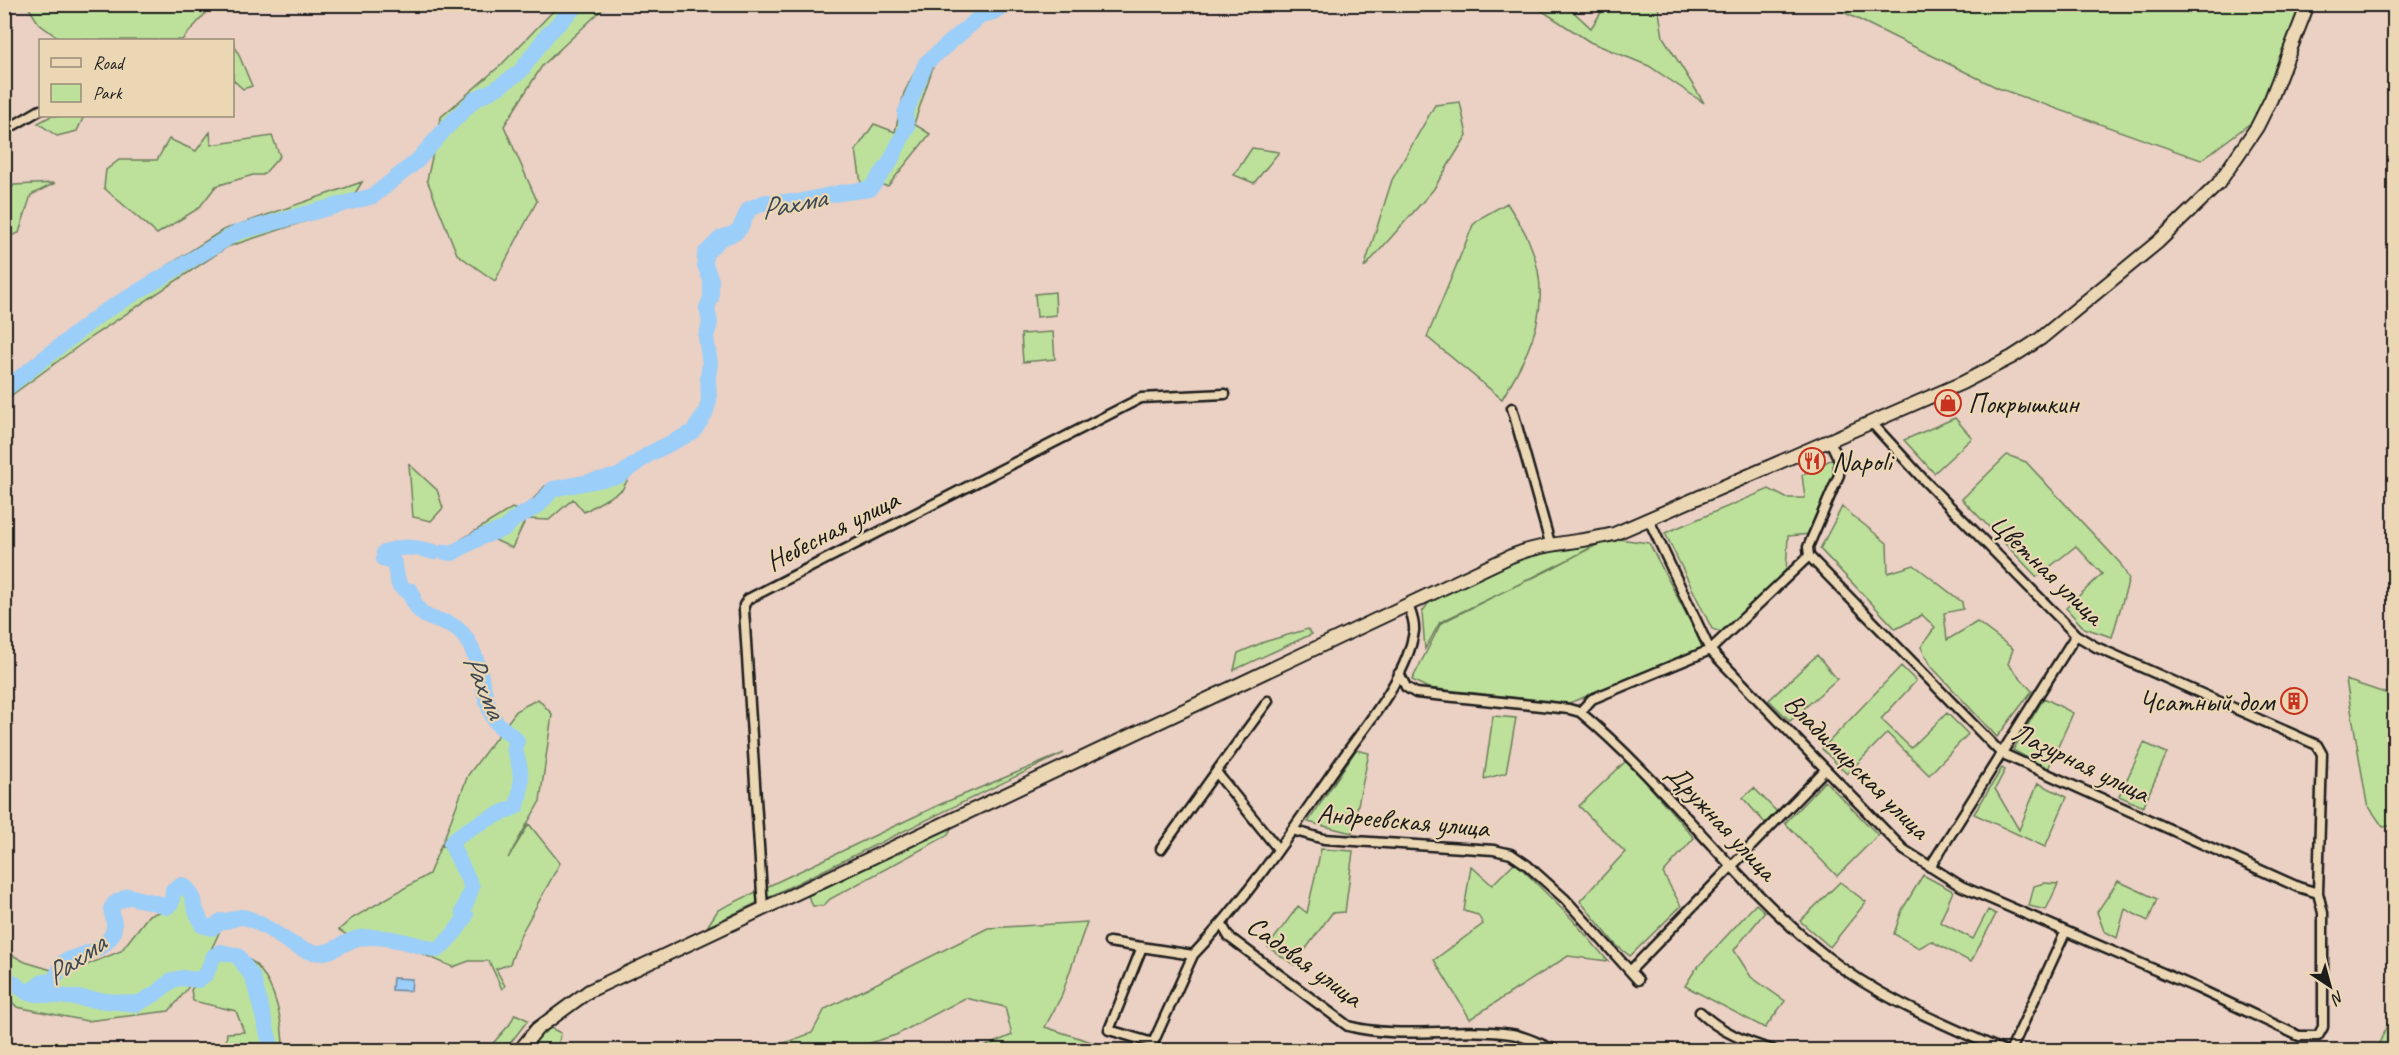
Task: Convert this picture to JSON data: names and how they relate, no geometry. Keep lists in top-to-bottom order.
{
  "streets": {
    "street": [
      "Небесная улица",
      "Цветная улица",
      "Лазурная улица",
      "Владимирская улица",
      "Андреевская улица",
      "Дружная улица",
      "Садовая улица"
    ]
  },
  "crossings": [
    ["Цветная улица", "Лазурная улица"],
    ["Цветная улица", "Владимирская улица"],
    ["Лазурная улица", "Владимирская улица"]
  ],
  "water": ["Рахма"],
  "places": {
    "shop": ["Покрышкин"],
    "restaurant": ["Napoli"],
    "building": ["Чсатный дом"]
  },
  "legend": ["Road", "Park"],
  "north": "bottom right"
}
